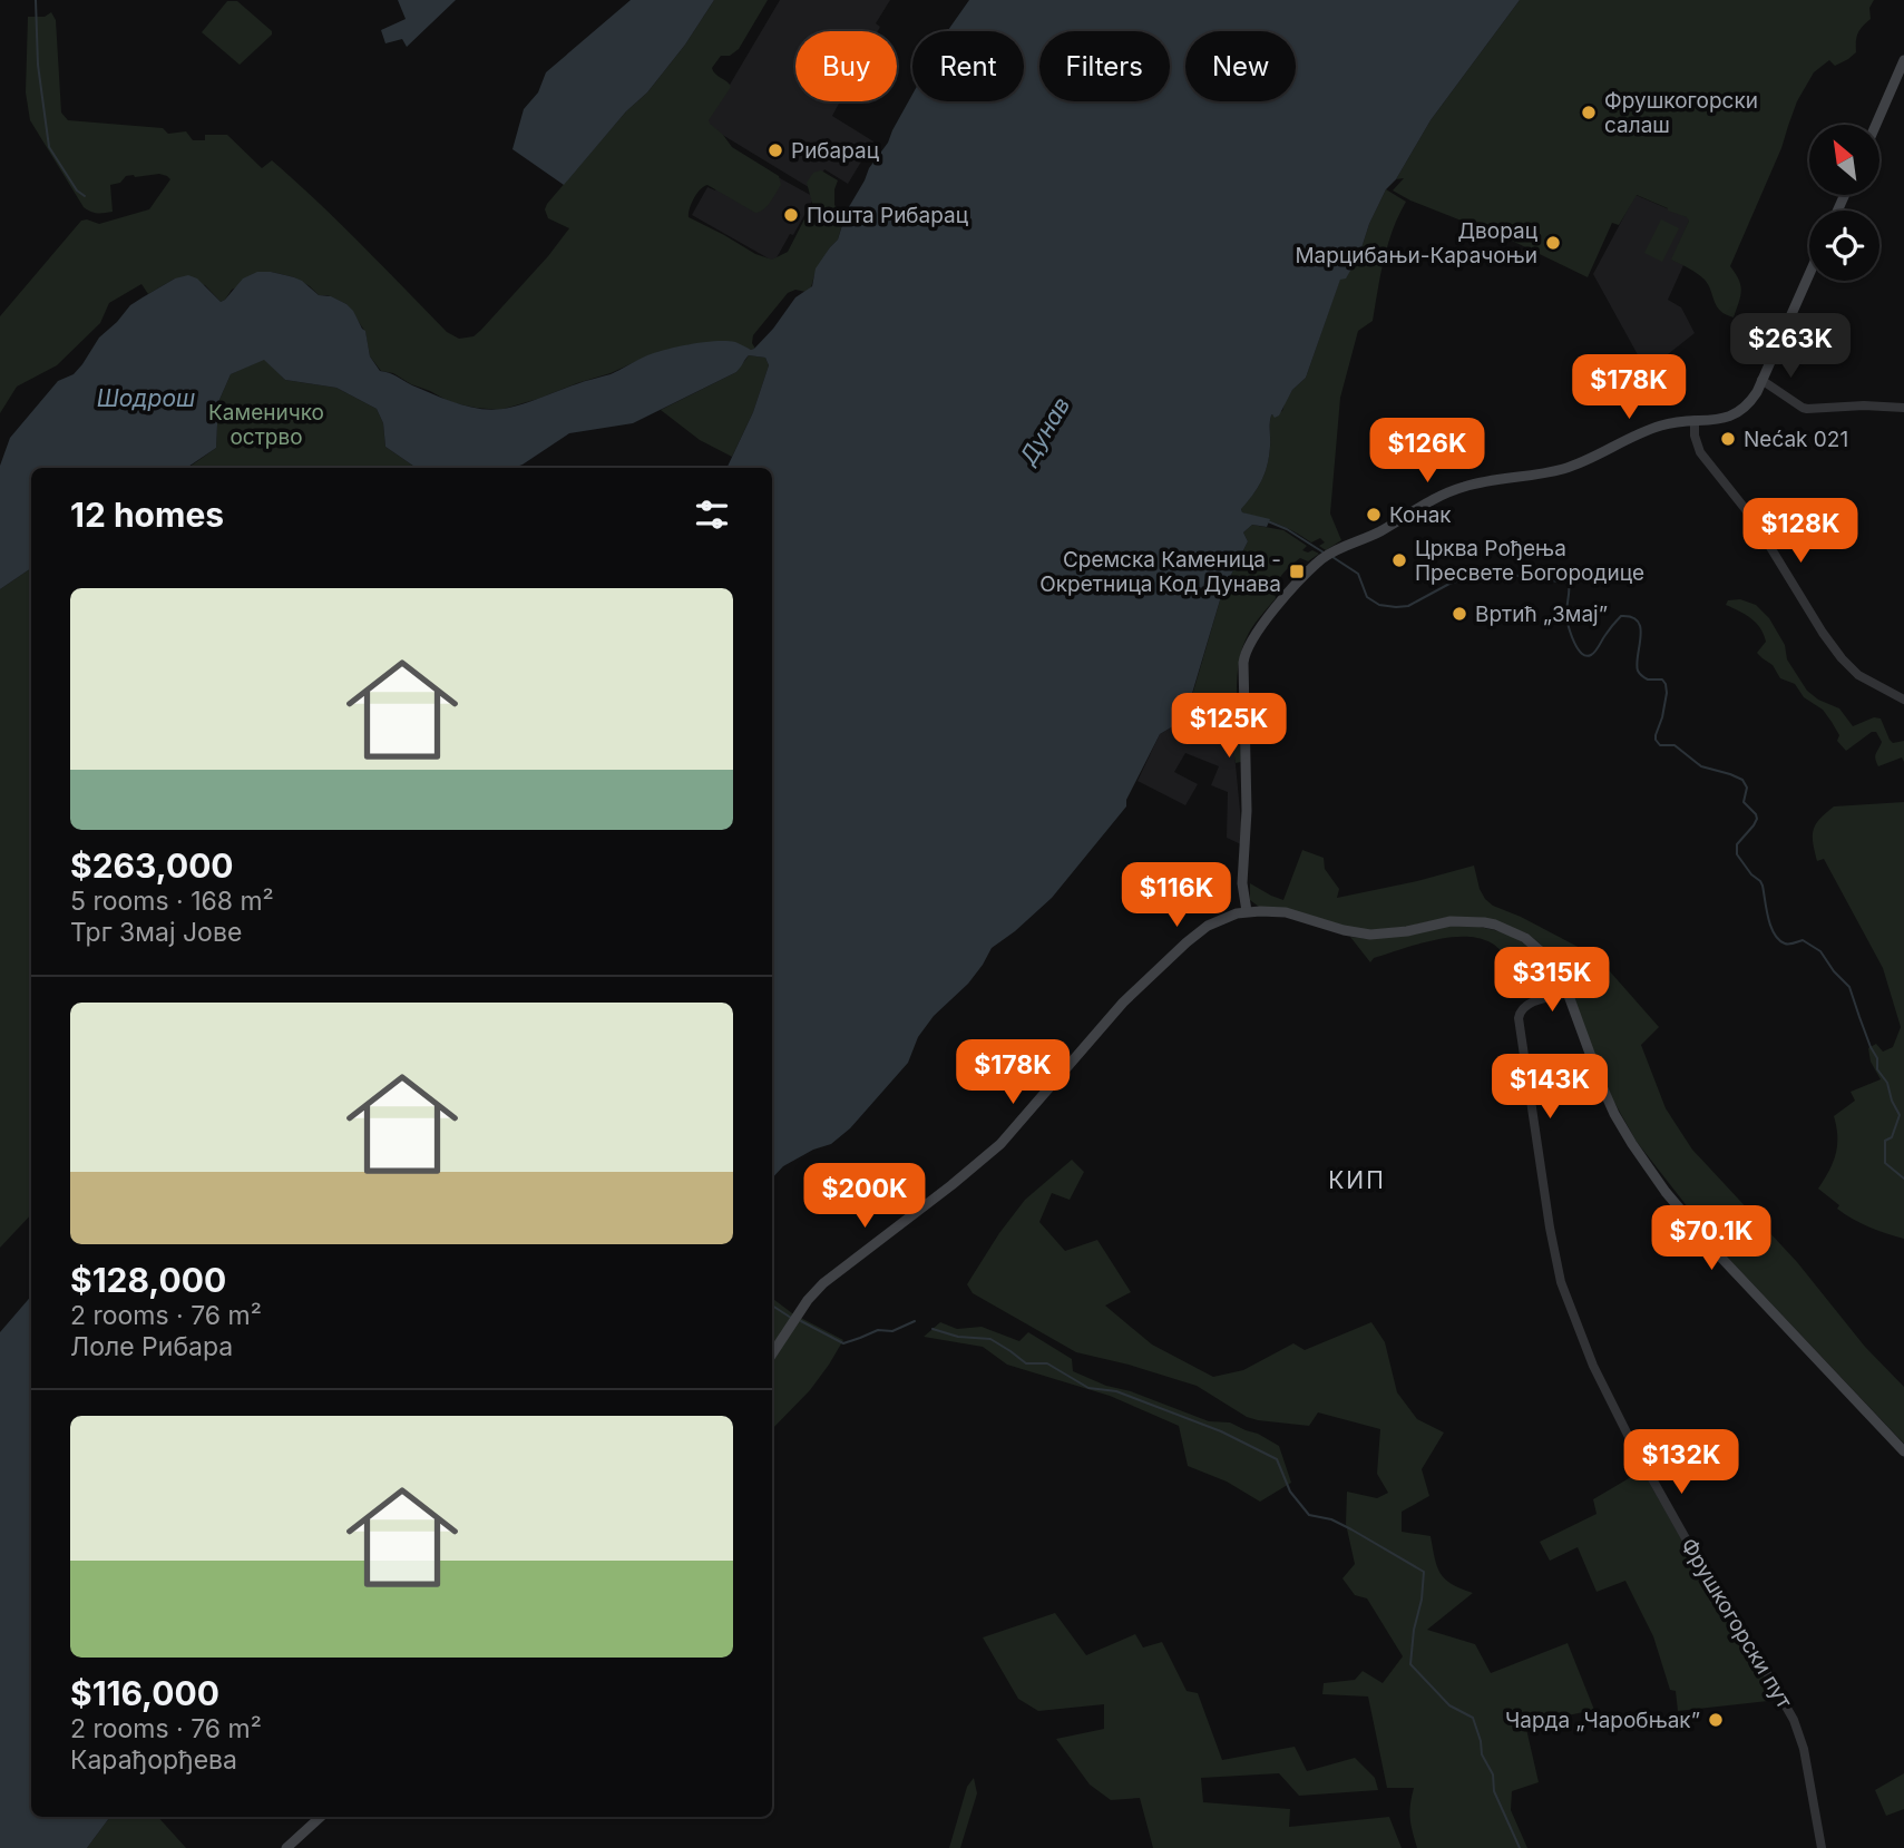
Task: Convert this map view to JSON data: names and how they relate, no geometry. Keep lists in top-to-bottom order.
{
  "streets": {
    "street": ["Фрушкогорски пут"]
  },
  "districts": ["КИП"],
  "water": ["Шодрош", "Дунав"],
  "parks": ["Каменичко острво"],
  "places": {
    "other": [
      "Фрушкогорски салаш",
      "Рибарац",
      "Пошта Рибарац",
      "Дворац Марцибањи-Карачоњи",
      "Nećak 021",
      "Конак",
      "Црква Рођења Пресвете Богородице",
      "Вртић „Змај”",
      "Чарда „Чаробњак”"
    ],
    "transit": ["Сремска Каменица - Окретница Код Дунава"]
  },
  "north": "top left",
  "page": {
    "chip": [
      "Buy",
      "Rent",
      "Filters",
      "New"
    ],
    "price": [
      "$263K",
      "$178K",
      "$126K",
      "$128K",
      "$125K",
      "$116K",
      "$315K",
      "$178K",
      "$143K",
      "$200K",
      "$70.1K",
      "$132K"
    ],
    "heading": "12 homes",
    "list": [
      {
        "name": "$263,000",
        "note": "5 rooms · 168 m² · Трг Змај Јове"
      },
      {
        "name": "$128,000",
        "note": "2 rooms · 76 m² · Лоле Рибара"
      },
      {
        "name": "$116,000",
        "note": "2 rooms · 76 m² · Карађорђева"
      }
    ]
  }
}
